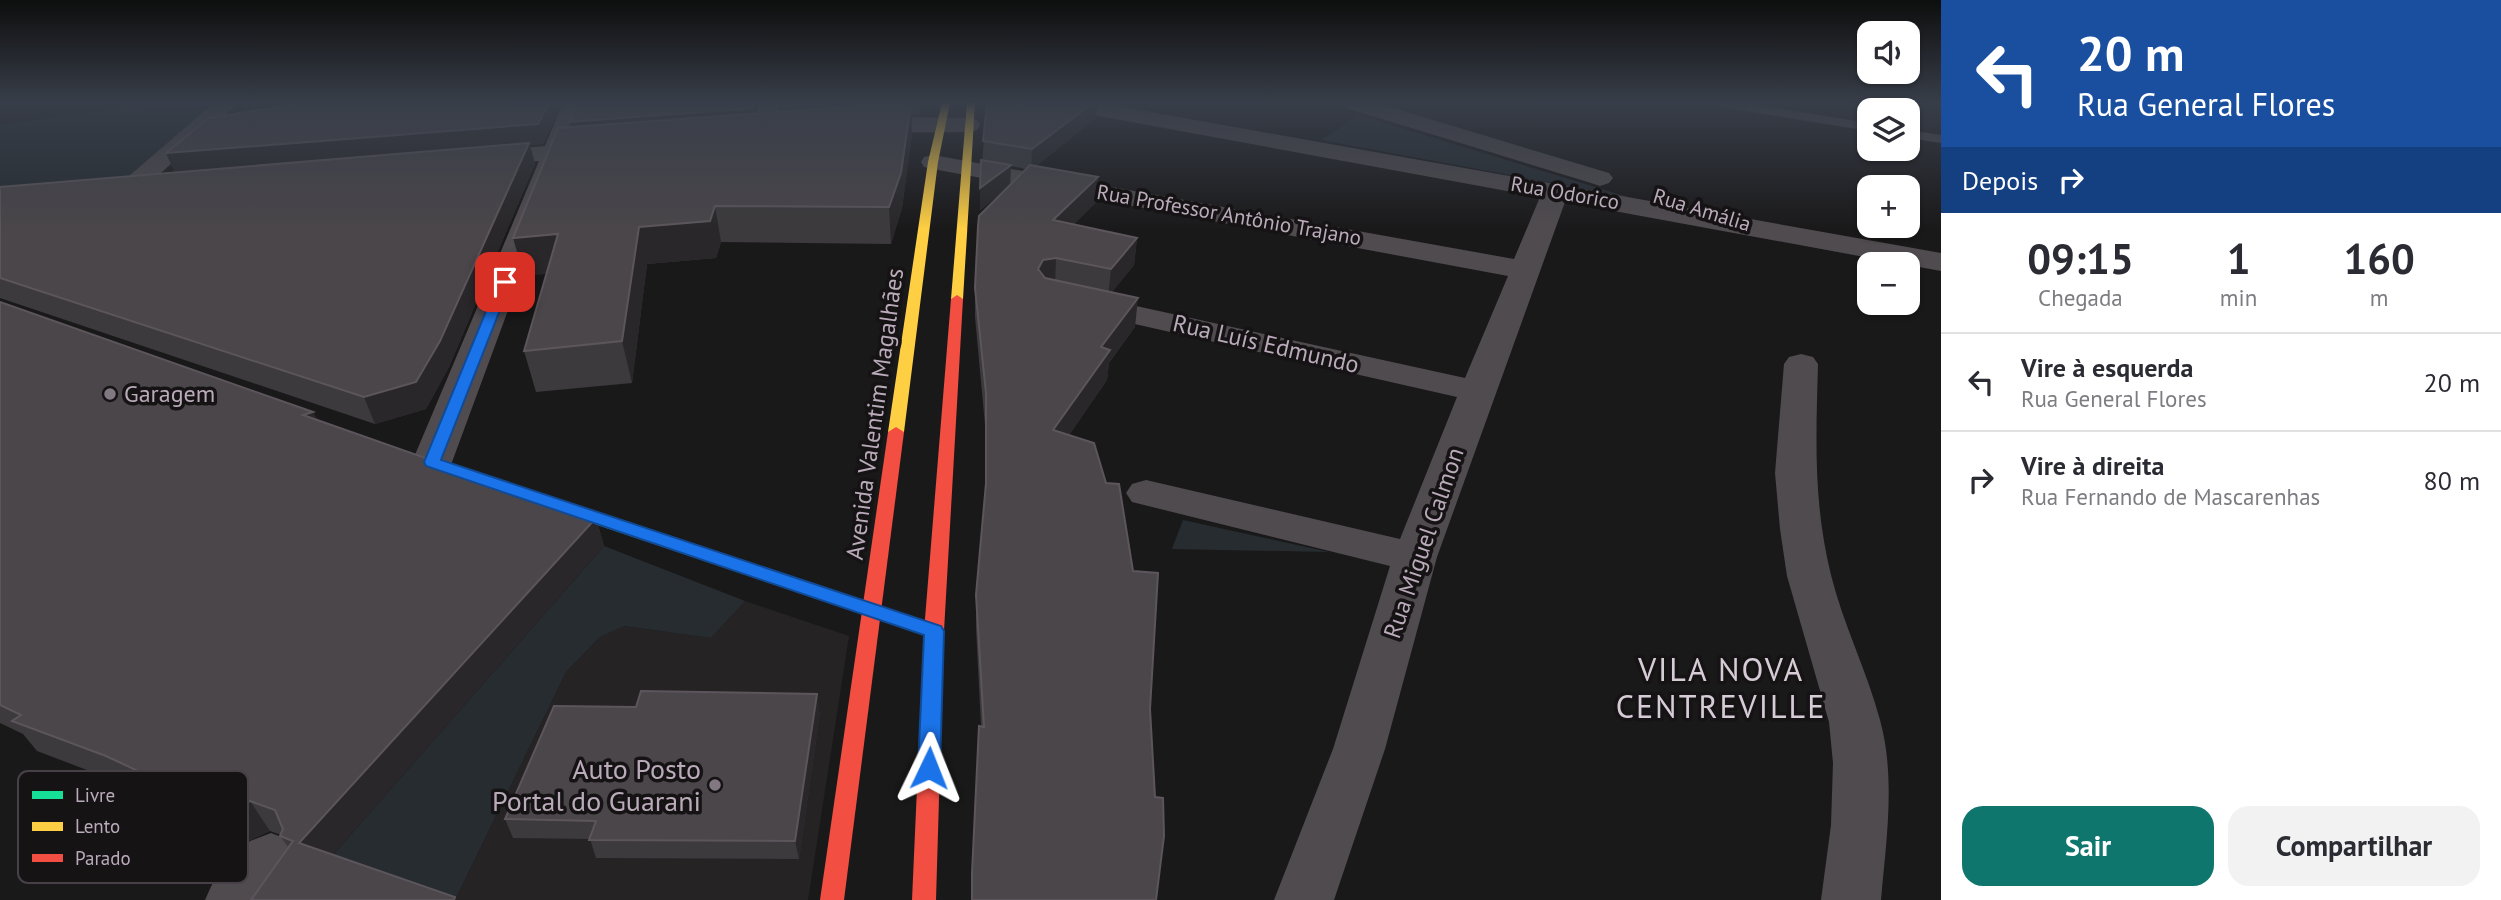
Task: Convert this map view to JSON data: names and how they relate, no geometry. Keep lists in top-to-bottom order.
{
  "streets": {
    "main road": ["Avenida Valentim Magalhães"],
    "street": [
      "Rua Odorico",
      "Rua Amália",
      "Rua Professor Antônio Trajano",
      "Rua Luís Edmundo",
      "Rua Miguel Calmon"
    ]
  },
  "crossings": [
    ["Rua Odorico", "Rua Amália"],
    ["Rua Odorico", "Rua Miguel Calmon"],
    ["Rua Professor Antônio Trajano", "Avenida Valentim Magalhães"],
    ["Rua Professor Antônio Trajano", "Rua Miguel Calmon"],
    ["Rua Luís Edmundo", "Rua Miguel Calmon"]
  ],
  "districts": ["VILA NOVA CENTREVILLE"],
  "places": ["Garagem", "Auto Posto Portal do Guarani"],
  "legend": ["Livre", "Lento", "Parado"],
  "page": {
    "turn": ["20 m", "Rua General Flores"],
    "map_buttons": ["+", "−"],
    "then": "Depois",
    "eta": [
      "09:15",
      "Chegada",
      "1",
      "min",
      "160",
      "m"
    ],
    "list": [
      {
        "name": "Vire à esquerda",
        "note": "Rua General Flores",
        "value": "20 m"
      },
      {
        "name": "Vire à direita",
        "note": "Rua Fernando de Mascarenhas",
        "value": "80 m"
      }
    ],
    "buttons": ["Sair", "Compartilhar"]
  }
}
